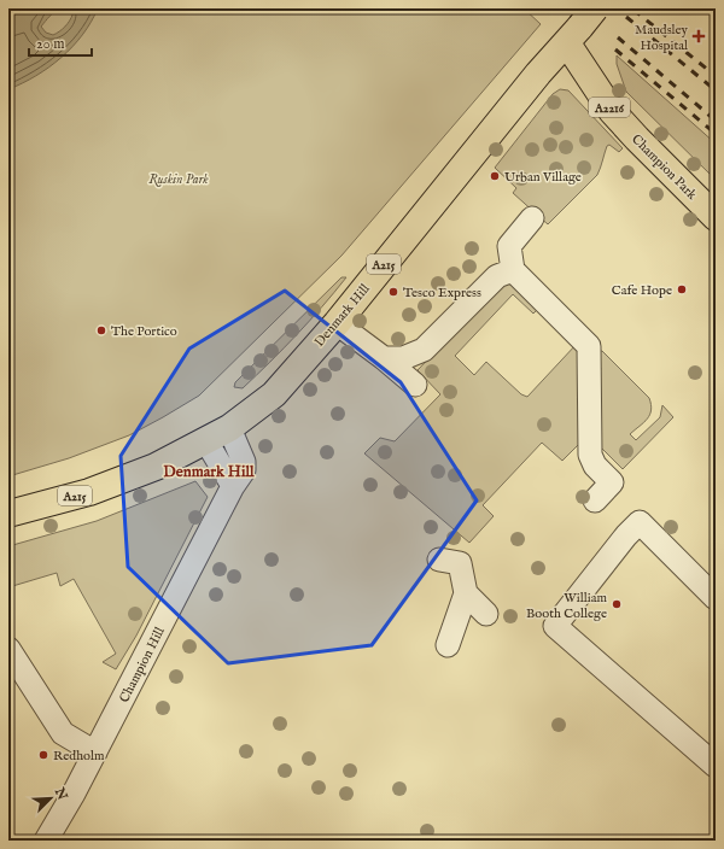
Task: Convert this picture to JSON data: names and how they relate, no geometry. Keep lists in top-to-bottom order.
{
  "streets": {
    "main road": [
      "A2216",
      "Champion Park",
      "A215",
      "Denmark Hill"
    ],
    "street": ["Champion Hill"]
  },
  "crossings": [
    ["Champion Park", "Denmark Hill"],
    ["Denmark Hill", "Champion Hill"]
  ],
  "districts": ["Denmark Hill"],
  "parks": ["Ruskin Park"],
  "places": {
    "health": ["Maudsley Hospital"],
    "other": [
      "Urban Village",
      "Cafe Hope",
      "Tesco Express",
      "The Portico",
      "William Booth College",
      "Redholm"
    ]
  },
  "scale_bar": "20 m",
  "north": "top right"
}
